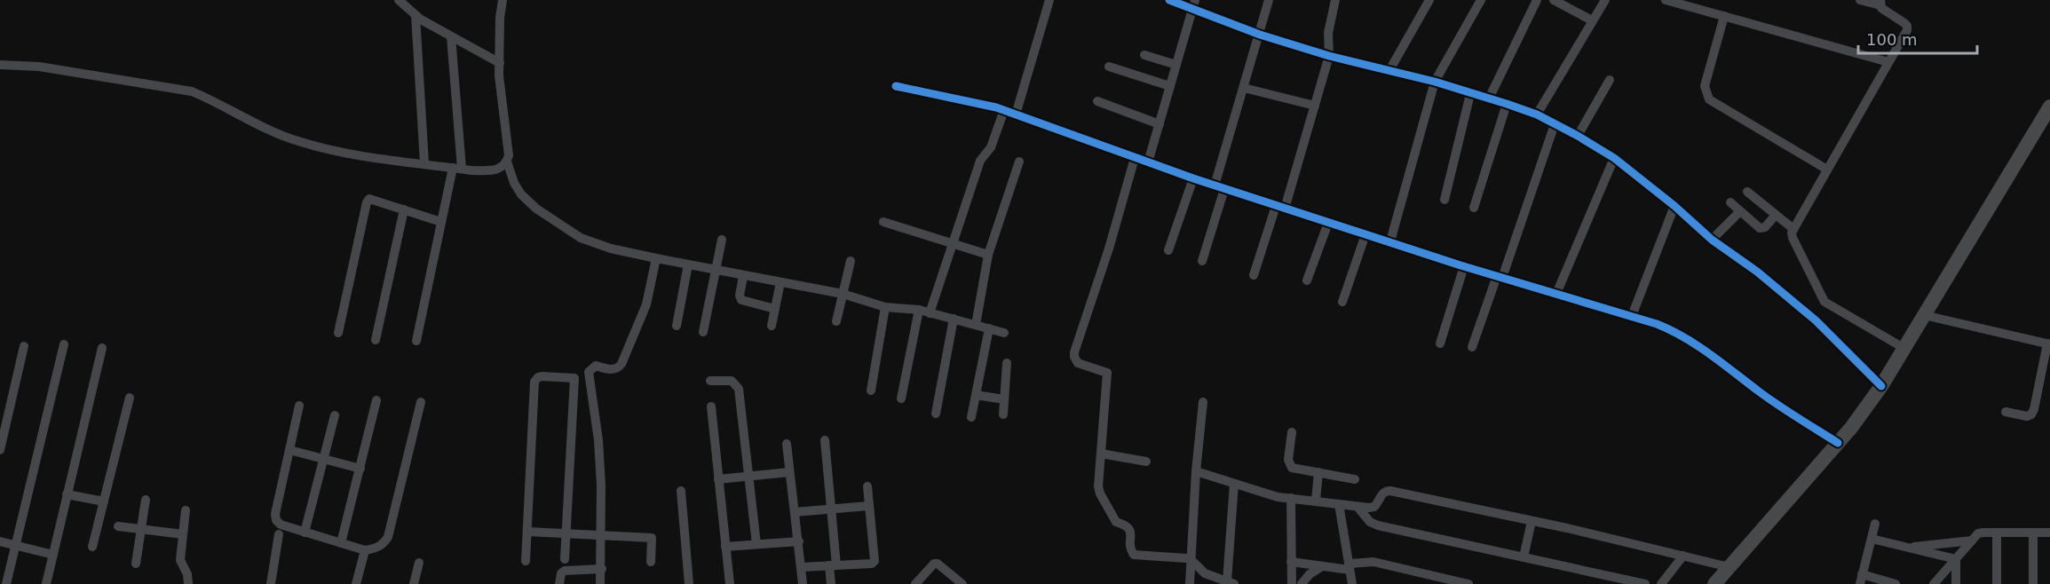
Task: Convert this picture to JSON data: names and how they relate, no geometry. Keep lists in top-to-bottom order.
{
  "scale_bar": "100 m"
}
